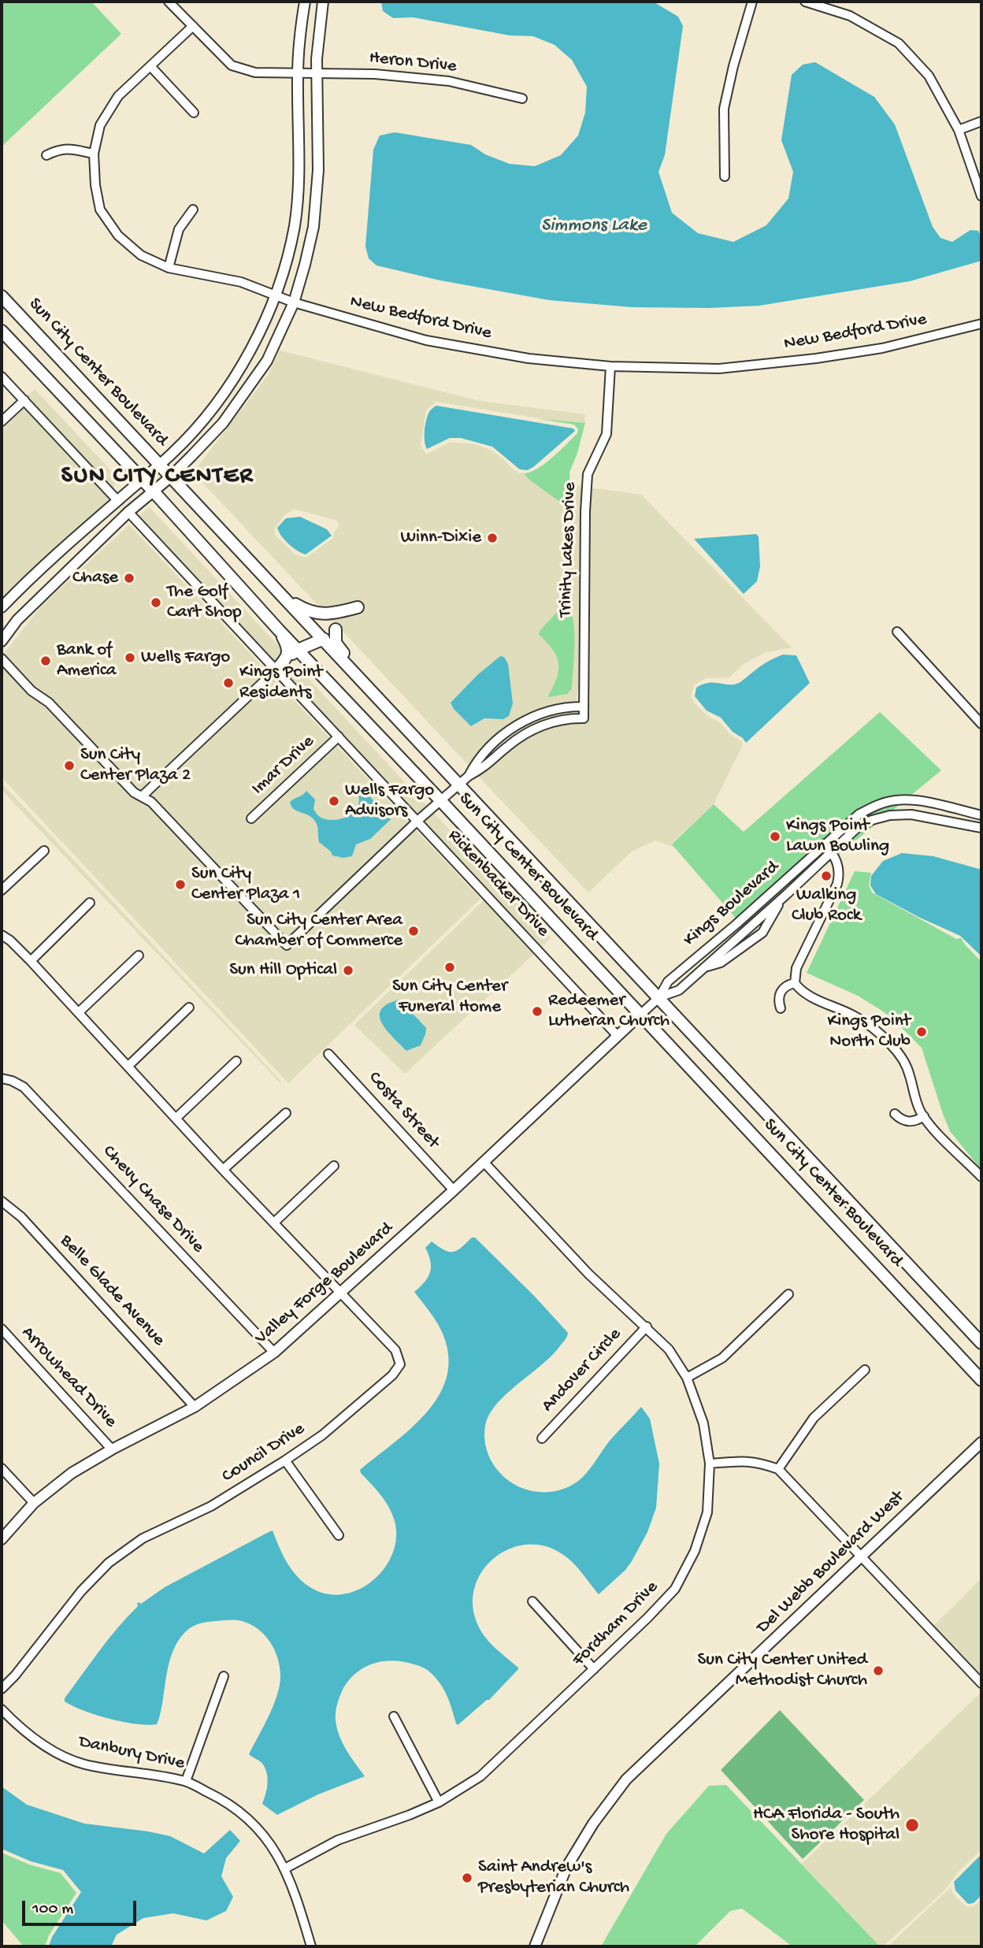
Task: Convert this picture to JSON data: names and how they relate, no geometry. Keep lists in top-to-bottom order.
{
  "streets": {
    "main road": ["Sun City Center Boulevard"],
    "street": [
      "Heron Drive",
      "New Bedford Drive",
      "Trinity Lakes Drive",
      "Imar Drive",
      "Rickenbacker Drive",
      "Kings Boulevard",
      "Costa Street",
      "Chevy Chase Drive",
      "Valley Forge Boulevard",
      "Belle Glade Avenue",
      "Andover Circle",
      "Arrowhead Drive",
      "Council Drive",
      "Del Webb Boulevard West",
      "Fordham Drive",
      "Danbury Drive"
    ]
  },
  "crossings": [
    ["Heron Drive", "New Bedford Drive"],
    ["New Bedford Drive", "Trinity Lakes Drive"],
    ["Sun City Center Boulevard", "Trinity Lakes Drive"],
    ["Sun City Center Boulevard", "Kings Boulevard"],
    ["Sun City Center Boulevard", "Valley Forge Boulevard"],
    ["Trinity Lakes Drive", "Rickenbacker Drive"],
    ["Imar Drive", "Rickenbacker Drive"],
    ["Rickenbacker Drive", "Valley Forge Boulevard"],
    ["Kings Boulevard", "Valley Forge Boulevard"],
    ["Costa Street", "Valley Forge Boulevard"],
    ["Chevy Chase Drive", "Valley Forge Boulevard"],
    ["Valley Forge Boulevard", "Belle Glade Avenue"],
    ["Valley Forge Boulevard", "Arrowhead Drive"],
    ["Valley Forge Boulevard", "Council Drive"],
    ["Valley Forge Boulevard", "Fordham Drive"],
    ["Andover Circle", "Fordham Drive"],
    ["Fordham Drive", "Danbury Drive"]
  ],
  "districts": ["SUN CITY CENTER"],
  "water": ["Simmons Lake"],
  "places": [
    "Winn-Dixie",
    "Chase",
    "The Golf Cart Shop",
    "Wells Fargo",
    "Bank of America",
    "Kings Point Residents",
    "Sun City Center Plaza 2",
    "Wells Fargo Advisors",
    "Kings Point Lawn Bowling",
    "Walking Club Rock",
    "Sun City Center Plaza 1",
    "Sun City Center Area Chamber of Commerce",
    "Sun City Center Funeral Home",
    "Sun Hill Optical",
    "Redeemer Lutheran Church",
    "Kings Point North Club",
    "Sun City Center United Methodist Church",
    "HCA Florida - South Shore Hospital",
    "Saint Andrew's Presbyterian Church"
  ],
  "scale_bar": "100 m"
}
